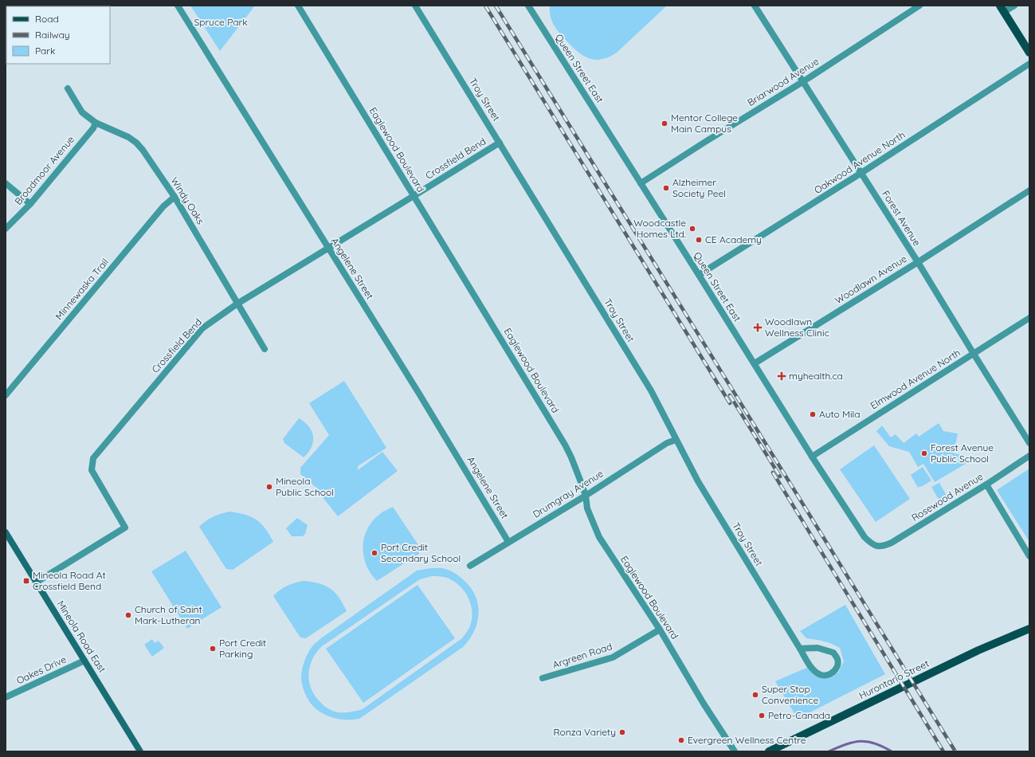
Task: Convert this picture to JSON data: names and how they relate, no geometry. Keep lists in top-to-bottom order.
{
  "streets": {
    "main road": ["Hurontario Street"],
    "street": [
      "Queen Street East",
      "Briarwood Avenue",
      "Troy Street",
      "Eaglewood Boulevard",
      "Crossfield Bend",
      "Oakwood Avenue North",
      "Broadmoor Avenue",
      "Windy Oaks",
      "Forest Avenue",
      "Angelene Street",
      "Woodlawn Avenue",
      "Minnewaska Trail",
      "Elmwood Avenue North",
      "Drumgray Avenue",
      "Rosewood Avenue",
      "Mineola Road East",
      "Argreen Road",
      "Oakes Drive"
    ]
  },
  "crossings": [
    ["Queen Street East", "Briarwood Avenue"],
    ["Queen Street East", "Oakwood Avenue North"],
    ["Queen Street East", "Woodlawn Avenue"],
    ["Queen Street East", "Elmwood Avenue North"],
    ["Queen Street East", "Rosewood Avenue"],
    ["Briarwood Avenue", "Forest Avenue"],
    ["Troy Street", "Crossfield Bend"],
    ["Troy Street", "Drumgray Avenue"],
    ["Eaglewood Boulevard", "Crossfield Bend"],
    ["Eaglewood Boulevard", "Drumgray Avenue"],
    ["Eaglewood Boulevard", "Argreen Road"],
    ["Crossfield Bend", "Windy Oaks"],
    ["Crossfield Bend", "Angelene Street"],
    ["Crossfield Bend", "Mineola Road East"],
    ["Oakwood Avenue North", "Forest Avenue"],
    ["Broadmoor Avenue", "Windy Oaks"],
    ["Windy Oaks", "Minnewaska Trail"],
    ["Forest Avenue", "Woodlawn Avenue"],
    ["Forest Avenue", "Elmwood Avenue North"],
    ["Angelene Street", "Drumgray Avenue"],
    ["Mineola Road East", "Oakes Drive"]
  ],
  "parks": ["Spruce Park"],
  "places": {
    "other": [
      "Mentor College Main Campus",
      "Alzheimer Society Peel",
      "Woodcastle Homes Ltd.",
      "CE Academy",
      "Auto Mila",
      "Forest Avenue Public School",
      "Mineola Public School",
      "Port Credit Secondary School",
      "Church of Saint Mark-Lutheran",
      "Port Credit Parking",
      "Super Stop Convenience",
      "Petro-Canada",
      "Ronza Variety",
      "Evergreen Wellness Centre"
    ],
    "health": ["Woodlawn Wellness Clinic", "myhealth.ca"],
    "transit": ["Mineola Road At Crossfield Bend"]
  },
  "legend": ["Road", "Railway", "Park"]
}
